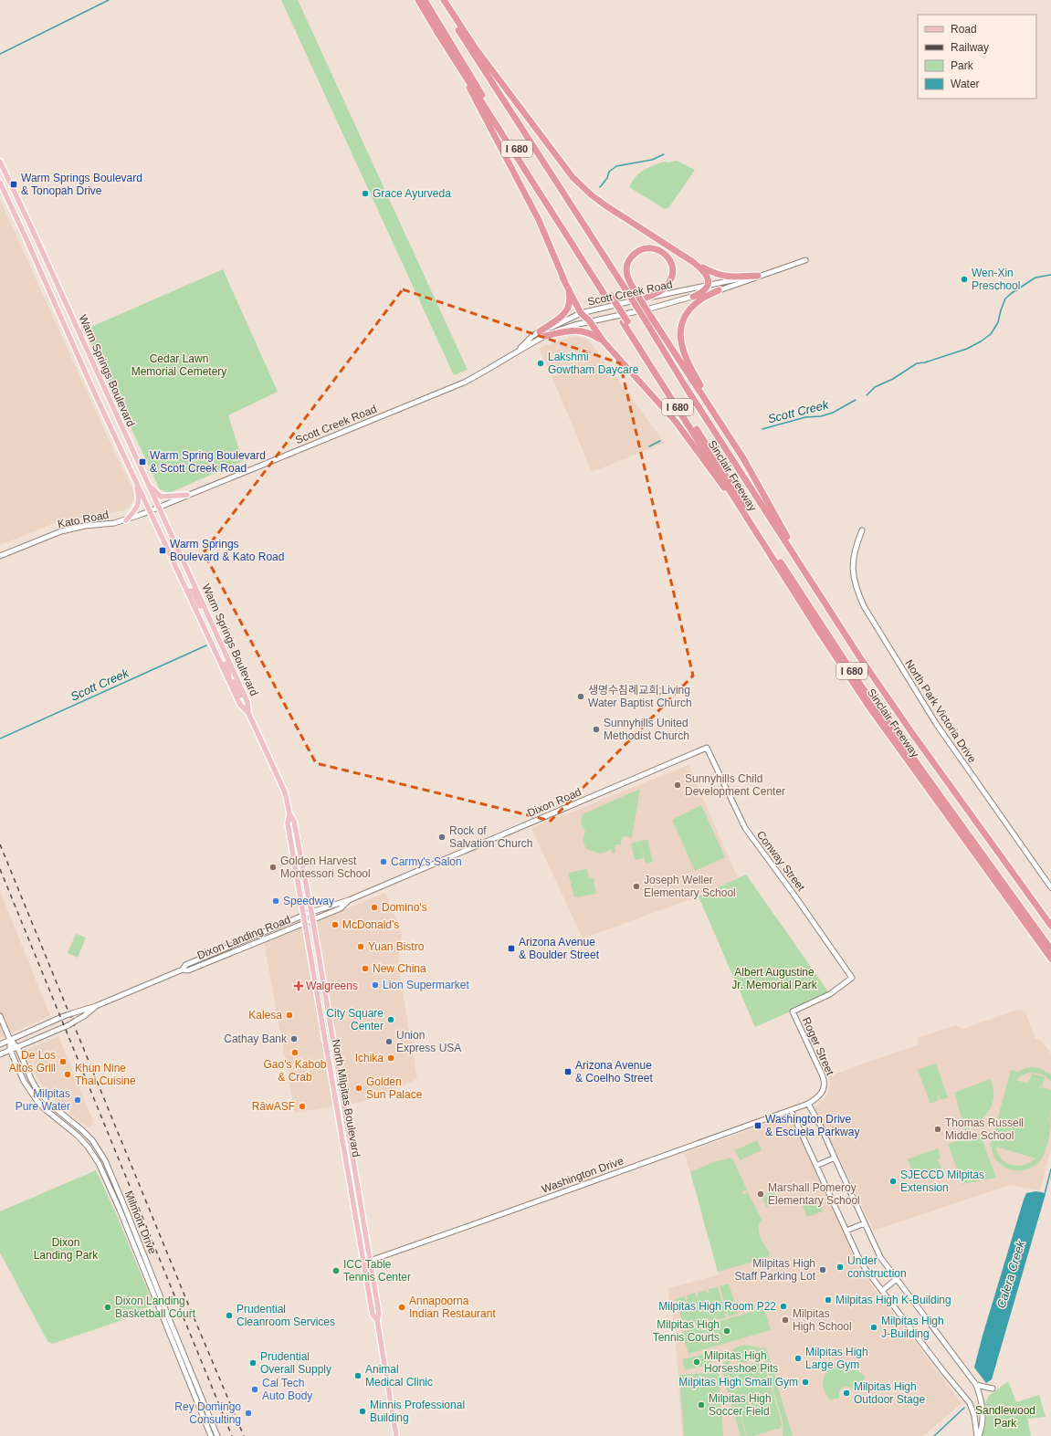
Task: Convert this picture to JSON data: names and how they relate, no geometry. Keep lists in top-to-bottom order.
{
  "streets": {
    "highway": ["I 680", "Sinclair Freeway"],
    "main road": ["Warm Springs Boulevard", "North Milpitas Boulevard"],
    "street": [
      "Scott Creek Road",
      "Kato Road",
      "North Park Victoria Drive",
      "Dixon Road",
      "Conway Street",
      "Dixon Landing Road",
      "Roger Street",
      "Washington Drive",
      "Milmont Drive"
    ]
  },
  "crossings": [
    ["I 680", "Sinclair Freeway"],
    ["Scott Creek Road", "Warm Springs Boulevard"],
    ["Scott Creek Road", "Kato Road"],
    ["Warm Springs Boulevard", "Kato Road"],
    ["Warm Springs Boulevard", "North Milpitas Boulevard"],
    ["Dixon Road", "Conway Street"],
    ["Dixon Road", "Dixon Landing Road"],
    ["Dixon Road", "North Milpitas Boulevard"],
    ["Conway Street", "Roger Street"],
    ["Dixon Landing Road", "North Milpitas Boulevard"],
    ["Dixon Landing Road", "Milmont Drive"],
    ["Roger Street", "Washington Drive"],
    ["North Milpitas Boulevard", "Washington Drive"]
  ],
  "water": ["Scott Creek", "Calera Creek"],
  "parks": [
    "Cedar Lawn Memorial Cemetery",
    "Albert Augustine Jr. Memorial Park",
    "Dixon Landing Park",
    "Sandlewood Park"
  ],
  "places": {
    "transit": [
      "Warm Springs Boulevard & Tonopah Drive",
      "Warm Spring Boulevard & Scott Creek Road",
      "Warm Springs Boulevard & Kato Road",
      "Arizona Avenue & Boulder Street",
      "Arizona Avenue & Coelho Street",
      "Washington Drive & Escuela Parkway"
    ],
    "other": [
      "Grace Ayurveda",
      "Wen-Xin Preschool",
      "Lakshmi Gowtham Daycare",
      "생명수침례교회;Living Water Baptist Church",
      "Sunnyhills United Methodist Church",
      "Sunnyhills Child Development Center",
      "Rock of Salvation Church",
      "Carmy's Salon",
      "Golden Harvest Montessori School",
      "Joseph Weller Elementary School",
      "Speedway",
      "Domino's",
      "McDonald's",
      "Yuan Bistro",
      "New China",
      "Lion Supermarket",
      "Kalesa",
      "City Square Center",
      "Cathay Bank",
      "Union Express USA",
      "Gao's Kabob & Crab",
      "Ichika",
      "De Los Altos Grill",
      "Khun Nine Thai Cuisine",
      "Golden Sun Palace",
      "Milpitas Pure Water",
      "RāwASF",
      "Thomas Russell Middle School",
      "SJECCD Milpitas Extension",
      "Marshall Pomeroy Elementary School",
      "Under construction",
      "Milpitas High Staff Parking Lot",
      "ICC Table Tennis Center",
      "Milpitas High K-Building",
      "Milpitas High Room P22",
      "Dixon Landing Basketball Court",
      "Annapoorna Indian Restaurant",
      "Prudential Cleanroom Services",
      "Milpitas High School",
      "Milpitas High J-Building",
      "Milpitas High Tennis Courts",
      "Milpitas High Large Gym",
      "Milpitas High Horseshoe Pits",
      "Prudential Overall Supply",
      "Animal Medical Clinic",
      "Milpitas High Small Gym",
      "Cal Tech Auto Body",
      "Milpitas High Outdoor Stage",
      "Milpitas High Soccer Field",
      "Minnis Professional Building",
      "Rey Domingo Consulting"
    ],
    "health": ["Walgreens"]
  },
  "legend": [
    "Road",
    "Railway",
    "Park",
    "Water"
  ]
}
